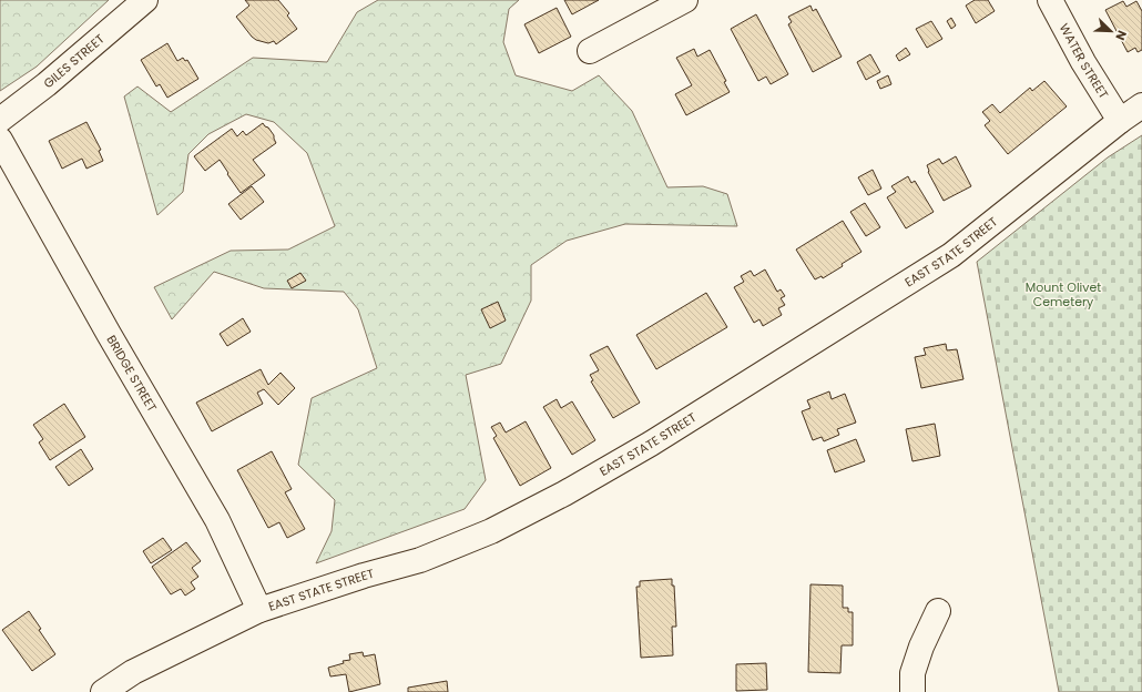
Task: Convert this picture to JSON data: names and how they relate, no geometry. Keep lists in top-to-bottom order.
{
  "streets": {
    "main road": [
      "GILES STREET",
      "WATER STREET",
      "EAST STATE STREET",
      "BRIDGE STREET"
    ]
  },
  "crossings": [
    ["WATER STREET", "EAST STATE STREET"],
    ["EAST STATE STREET", "BRIDGE STREET"]
  ],
  "parks": ["Mount Olivet Cemetery"],
  "north": "bottom right"
}
